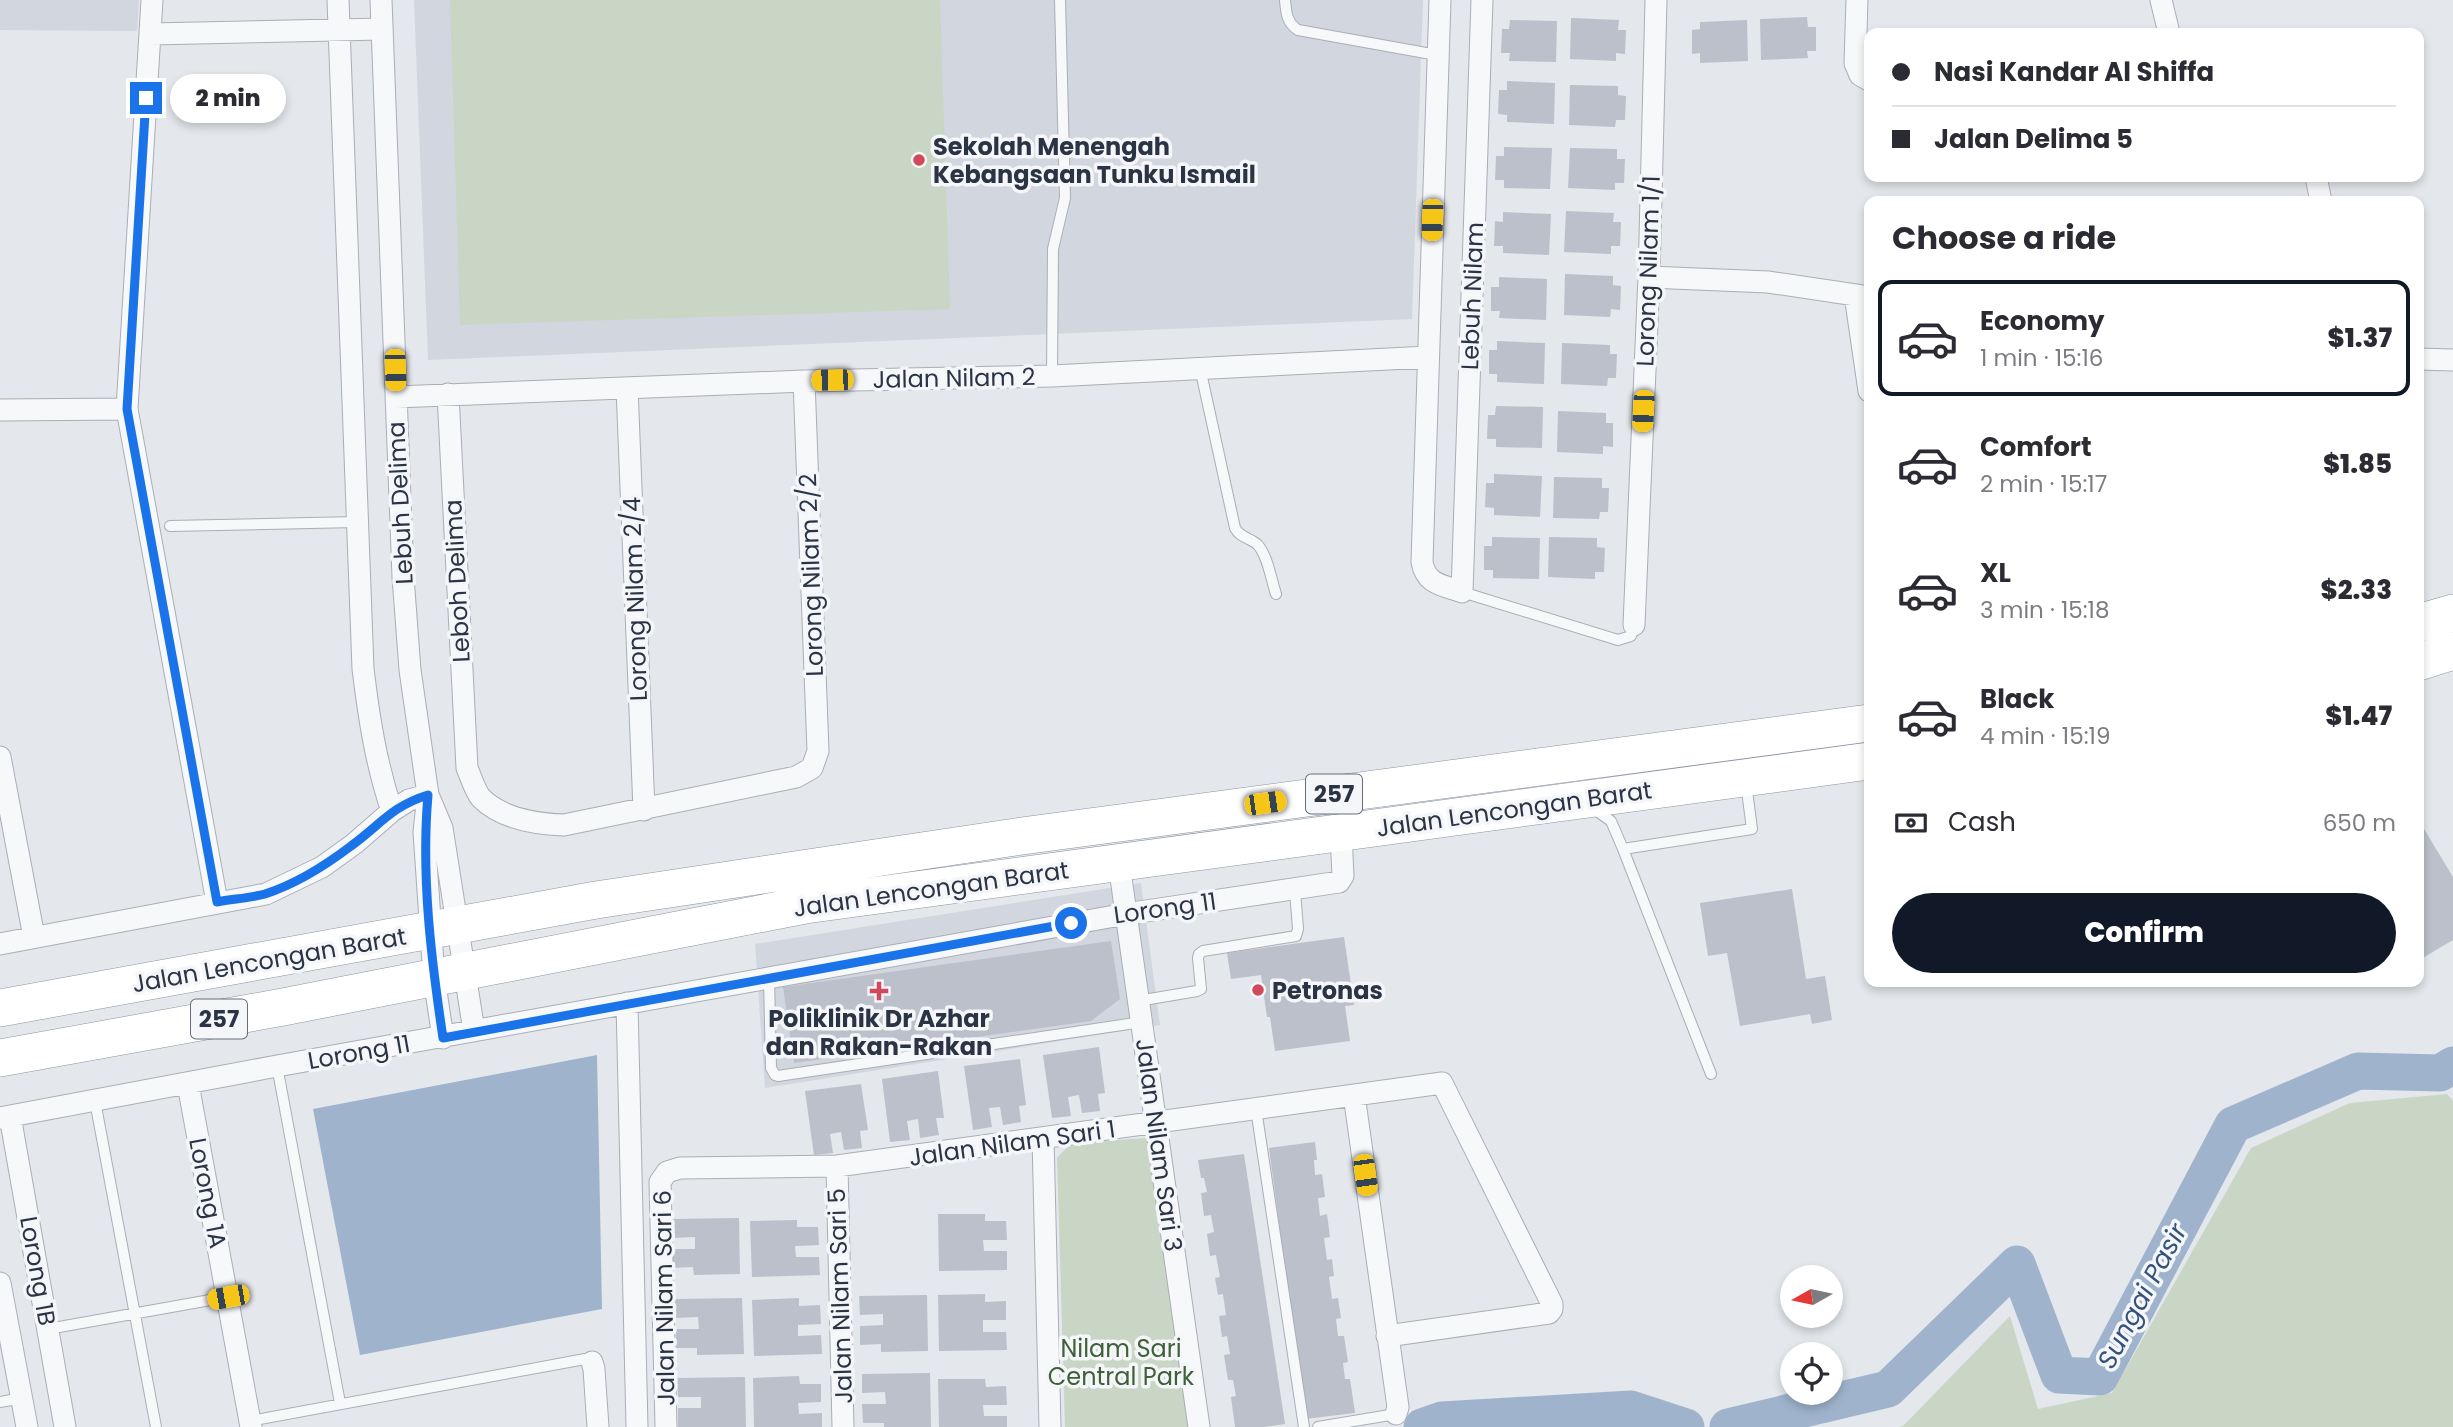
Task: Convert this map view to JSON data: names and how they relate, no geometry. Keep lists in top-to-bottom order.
{
  "streets": {
    "highway": ["257", "Jalan Lencongan Barat"],
    "street": [
      "Lorong Nilam 1/1",
      "Lebuh Nilam",
      "Jalan Nilam 2",
      "Lebuh Delima",
      "Lorong Nilam 2/2",
      "Leboh Delima",
      "Lorong Nilam 2/4",
      "Lorong 11",
      "Jalan Nilam Sari 1",
      "Jalan Nilam Sari 3",
      "Lorong 1A",
      "Lorong 1B",
      "Jalan Nilam Sari 5",
      "Jalan Nilam Sari 6"
    ]
  },
  "crossings": [
    ["Jalan Nilam 2", "Lebuh Delima"],
    ["Jalan Nilam 2", "Lorong Nilam 2/2"],
    ["Jalan Nilam 2", "Leboh Delima"],
    ["Jalan Nilam 2", "Lorong Nilam 2/4"],
    ["Lebuh Delima", "Jalan Lencongan Barat"],
    ["Lorong Nilam 2/2", "Leboh Delima"],
    ["Lorong Nilam 2/2", "Lorong Nilam 2/4"],
    ["Leboh Delima", "Lorong Nilam 2/4"],
    ["Jalan Lencongan Barat", "Lorong 11"],
    ["Jalan Lencongan Barat", "Jalan Nilam Sari 3"],
    ["Lorong 11", "Jalan Nilam Sari 3"],
    ["Lorong 11", "Lorong 1A"],
    ["Lorong 11", "Lorong 1B"],
    ["Jalan Nilam Sari 1", "Jalan Nilam Sari 3"],
    ["Jalan Nilam Sari 1", "Jalan Nilam Sari 5"],
    ["Jalan Nilam Sari 1", "Jalan Nilam Sari 6"],
    ["Jalan Nilam Sari 5", "Jalan Nilam Sari 6"]
  ],
  "water": ["Sungai Pasir"],
  "parks": ["Nilam Sari Central Park"],
  "places": {
    "other": ["Sekolah Menengah Kebangsaan Tunku Ismail", "Petronas"],
    "health": ["Poliklinik Dr Azhar dan Rakan-Rakan"]
  },
  "north": "left",
  "page": {
    "banner": ["Nasi Kandar Al Shiffa", "Jalan Delima 5"],
    "bubble": "2 min",
    "heading": "Choose a ride",
    "list": [
      {
        "name": "Economy",
        "note": "1 min · 15:16",
        "value": "$1.37"
      },
      {
        "name": "Comfort",
        "note": "2 min · 15:17",
        "value": "$1.85"
      },
      {
        "name": "XL",
        "note": "3 min · 15:18",
        "value": "$2.33"
      },
      {
        "name": "Black",
        "note": "4 min · 15:19",
        "value": "$1.47"
      }
    ],
    "pay": ["Cash", "650 m"],
    "buttons": "Confirm"
  }
}
